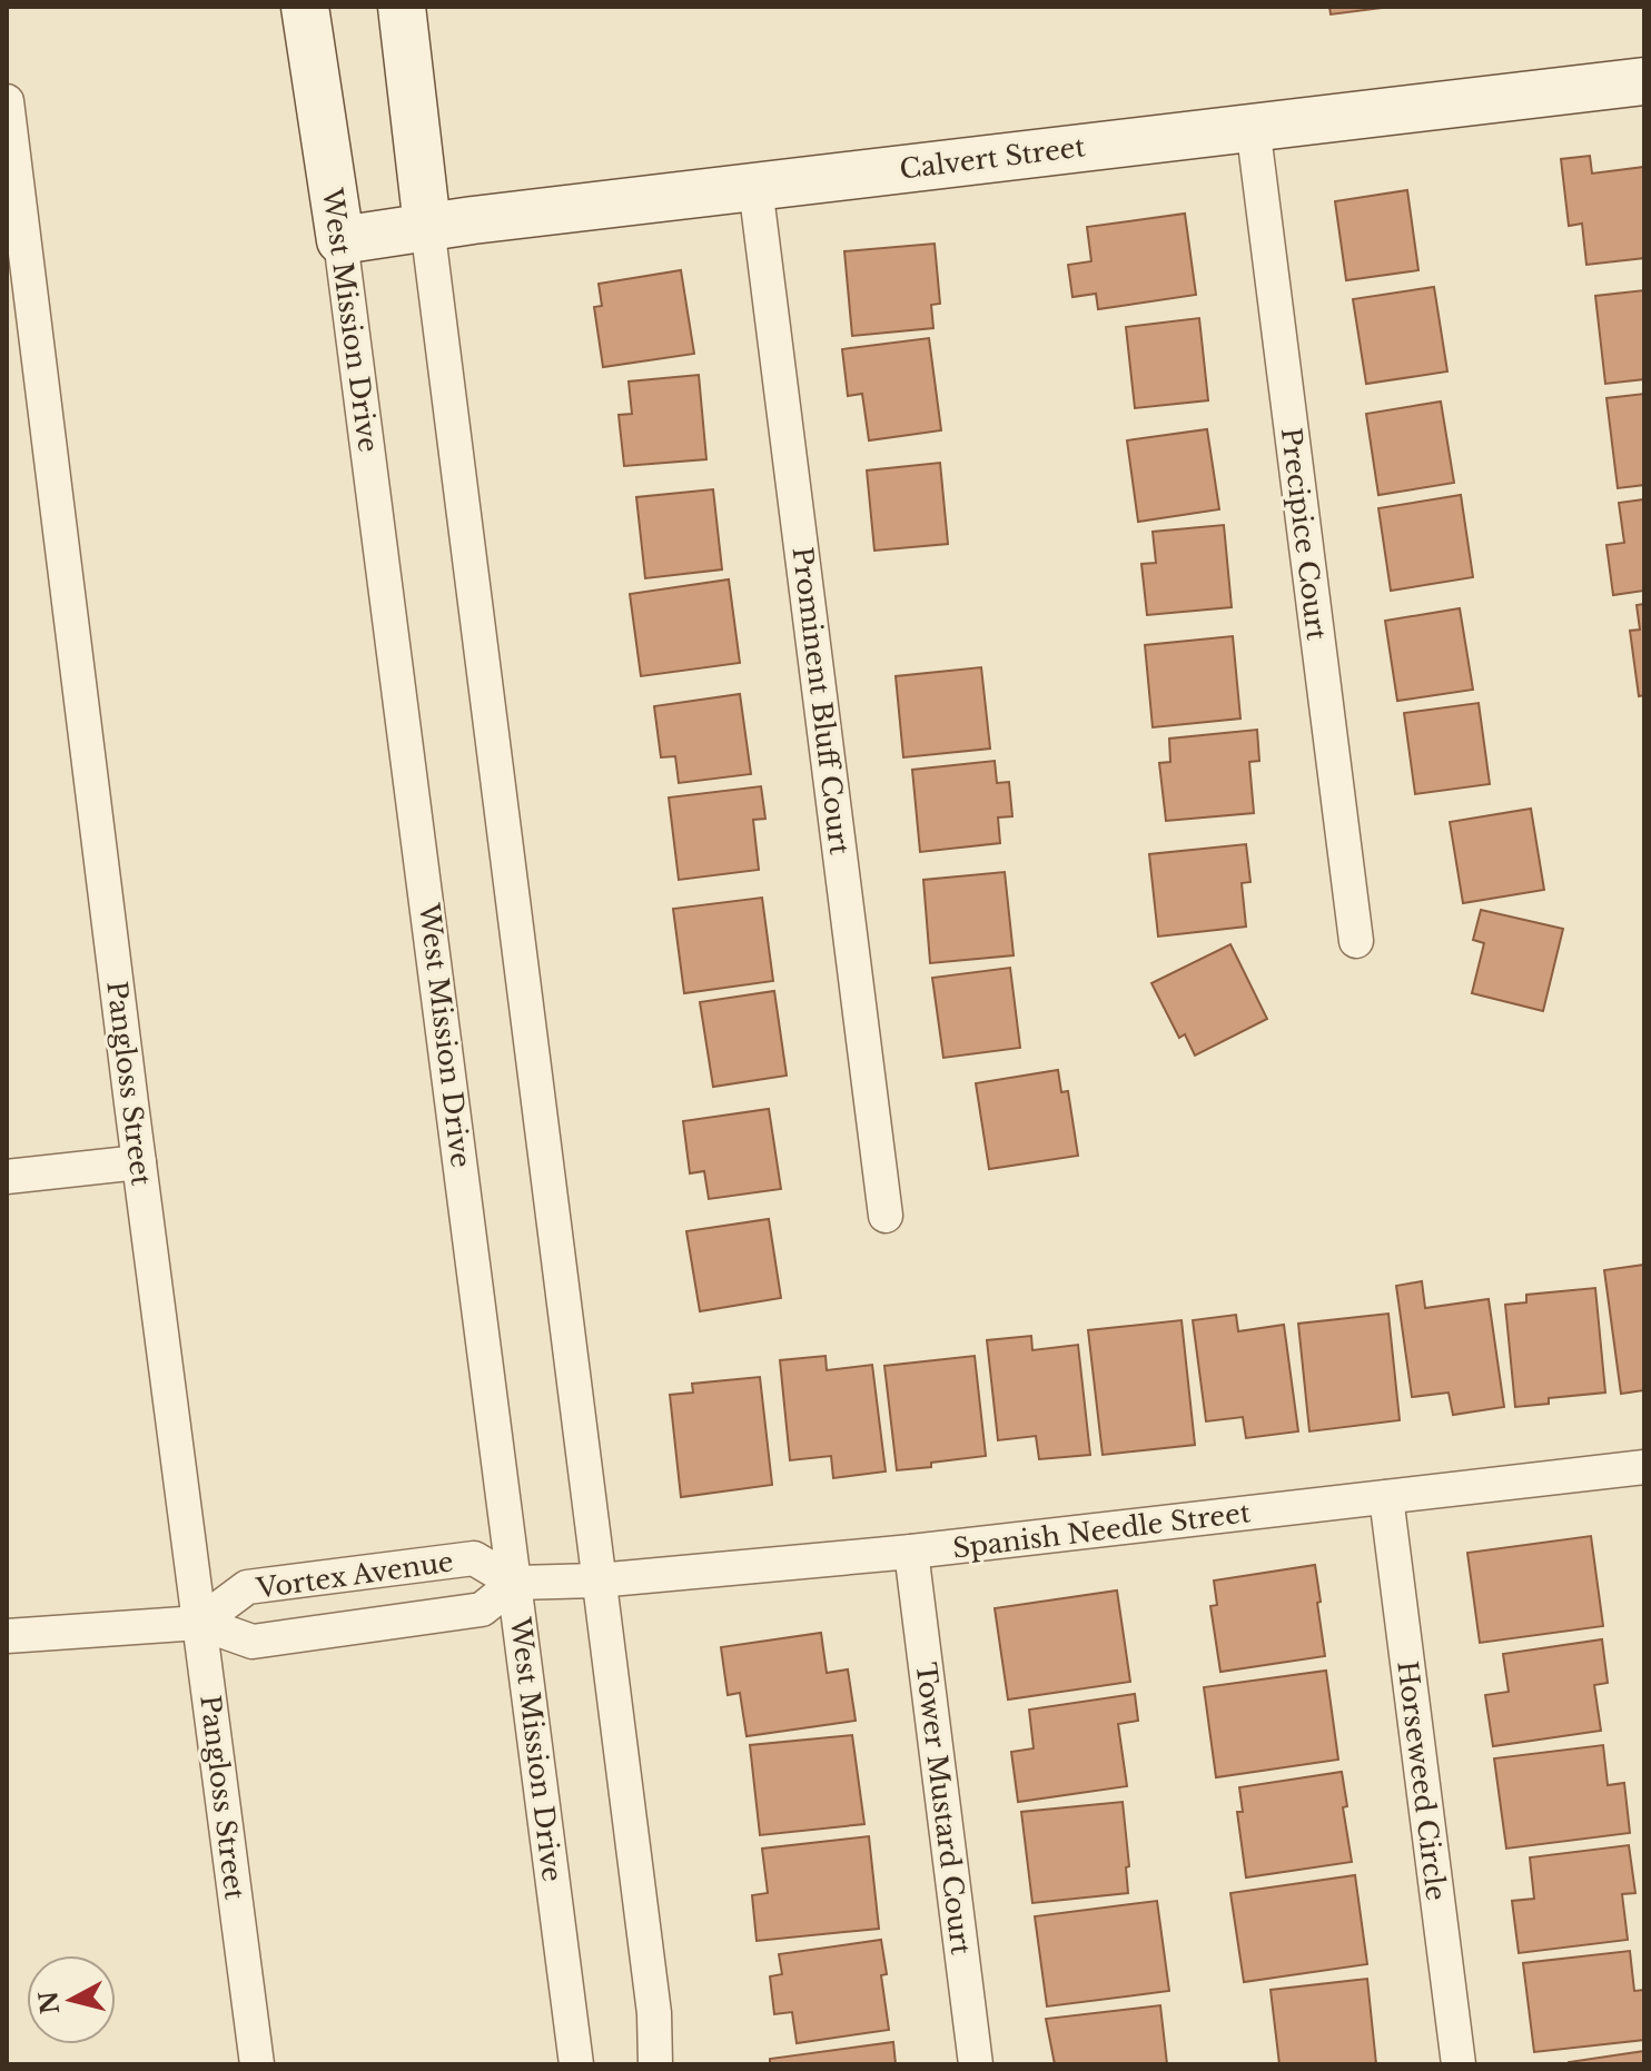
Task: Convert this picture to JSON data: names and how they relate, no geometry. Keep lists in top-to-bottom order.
{
  "streets": {
    "street": [
      "Calvert Street",
      "West Mission Drive",
      "Precipice Court",
      "Prominent Bluff Court",
      "Pangloss Street",
      "Spanish Needle Street",
      "Vortex Avenue",
      "Horseweed Circle",
      "Tower Mustard Court"
    ]
  },
  "crossings": [
    ["Calvert Street", "West Mission Drive"],
    ["Calvert Street", "Precipice Court"],
    ["Calvert Street", "Prominent Bluff Court"],
    ["West Mission Drive", "Spanish Needle Street"],
    ["West Mission Drive", "Vortex Avenue"],
    ["Pangloss Street", "Vortex Avenue"],
    ["Spanish Needle Street", "Vortex Avenue"],
    ["Spanish Needle Street", "Horseweed Circle"],
    ["Spanish Needle Street", "Tower Mustard Court"]
  ],
  "north": "left"
}
